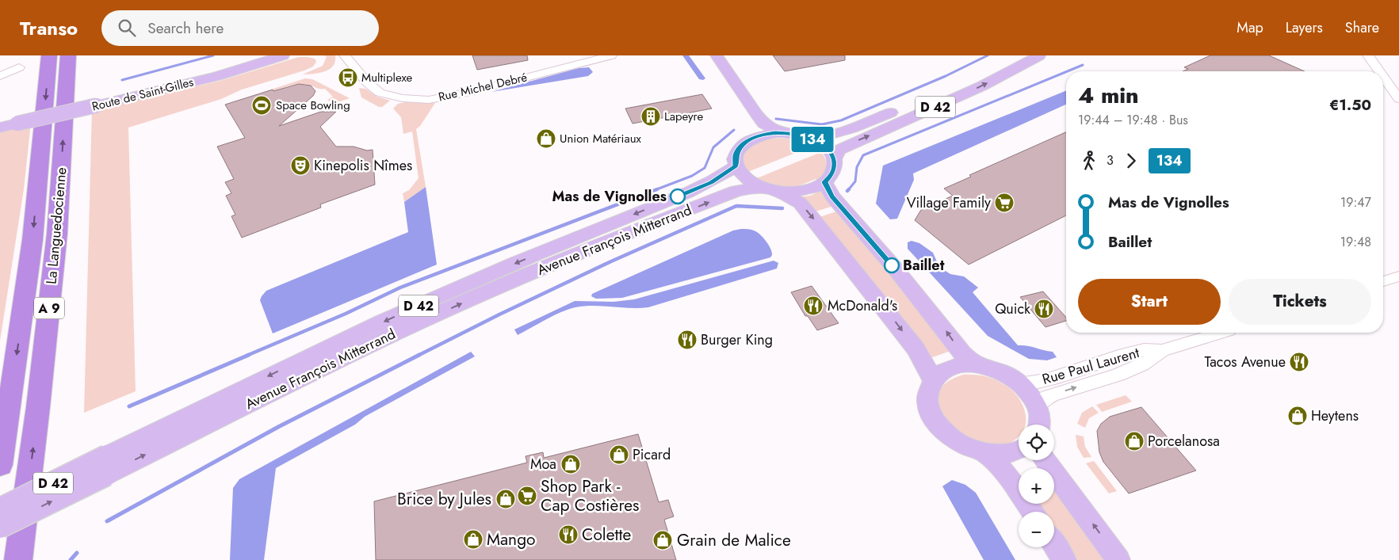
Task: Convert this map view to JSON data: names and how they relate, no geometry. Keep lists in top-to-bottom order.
{
  "streets": {
    "highway": ["La Languedocienne", "A 9"],
    "main road": ["Route de Saint-Gilles", "D 42", "Avenue François Mitterrand"],
    "street": ["Rue Michel Debré", "Rue Paul Laurent"]
  },
  "crossings": [
    ["D 42", "Avenue François Mitterrand"]
  ],
  "places": {
    "bus stop": ["Multiplexe"],
    "sports": ["Space Bowling"],
    "building": ["Lapeyre"],
    "shop": [
      "Union Matériaux",
      "Heytens",
      "Porcelanosa",
      "Picard",
      "Moa",
      "Brice by Jules",
      "Mango",
      "Grain de Malice"
    ],
    "theatre": ["Kinepolis Nîmes"],
    "other": ["Mas de Vignolles", "Baillet"],
    "supermarket": ["Village Family", "Shop Park - Cap Costières"],
    "restaurant": [
      "McDonald's",
      "Quick",
      "Burger King",
      "Tacos Avenue",
      "Colette"
    ]
  },
  "lines": ["bus line 134"],
  "page": {
    "header": "Transo",
    "search": "Search here",
    "nav": ["Map", "Layers", "Share"],
    "on_map": "134",
    "heading": ["4 min", "19:44 – 19:48 · Bus", "€1.50"],
    "legs": ["3", "134"],
    "list": [
      {
        "name": "Mas de Vignolles",
        "value": "19:47"
      },
      {
        "name": "Baillet",
        "value": "19:48"
      }
    ],
    "buttons": ["Start", "Tickets"],
    "map_buttons": ["+", "−"]
  }
}
